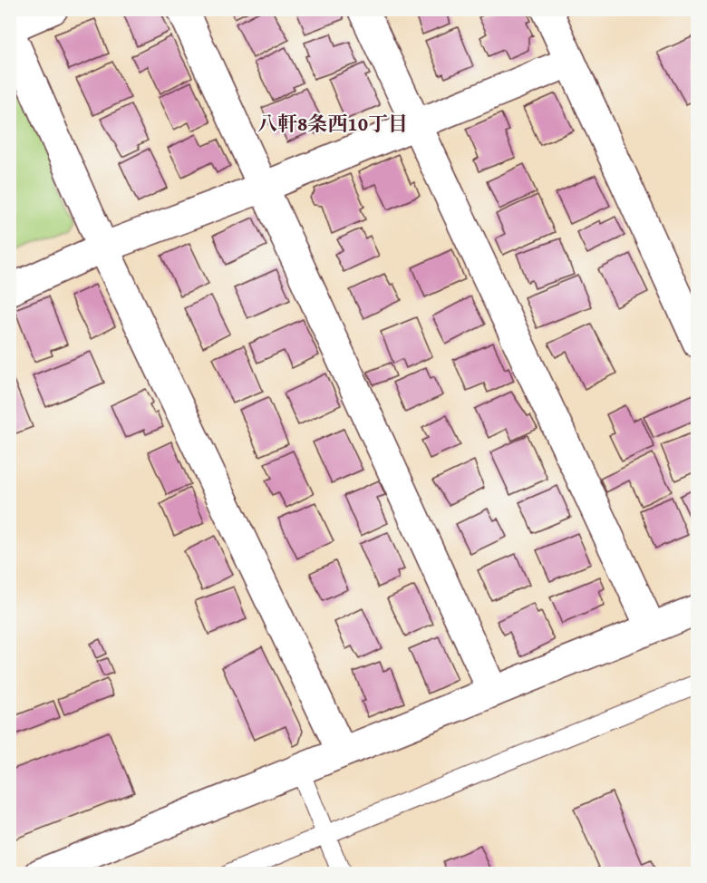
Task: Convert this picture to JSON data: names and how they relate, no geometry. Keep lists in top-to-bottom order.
{
  "districts": ["八軒8条西10丁目"]
}
